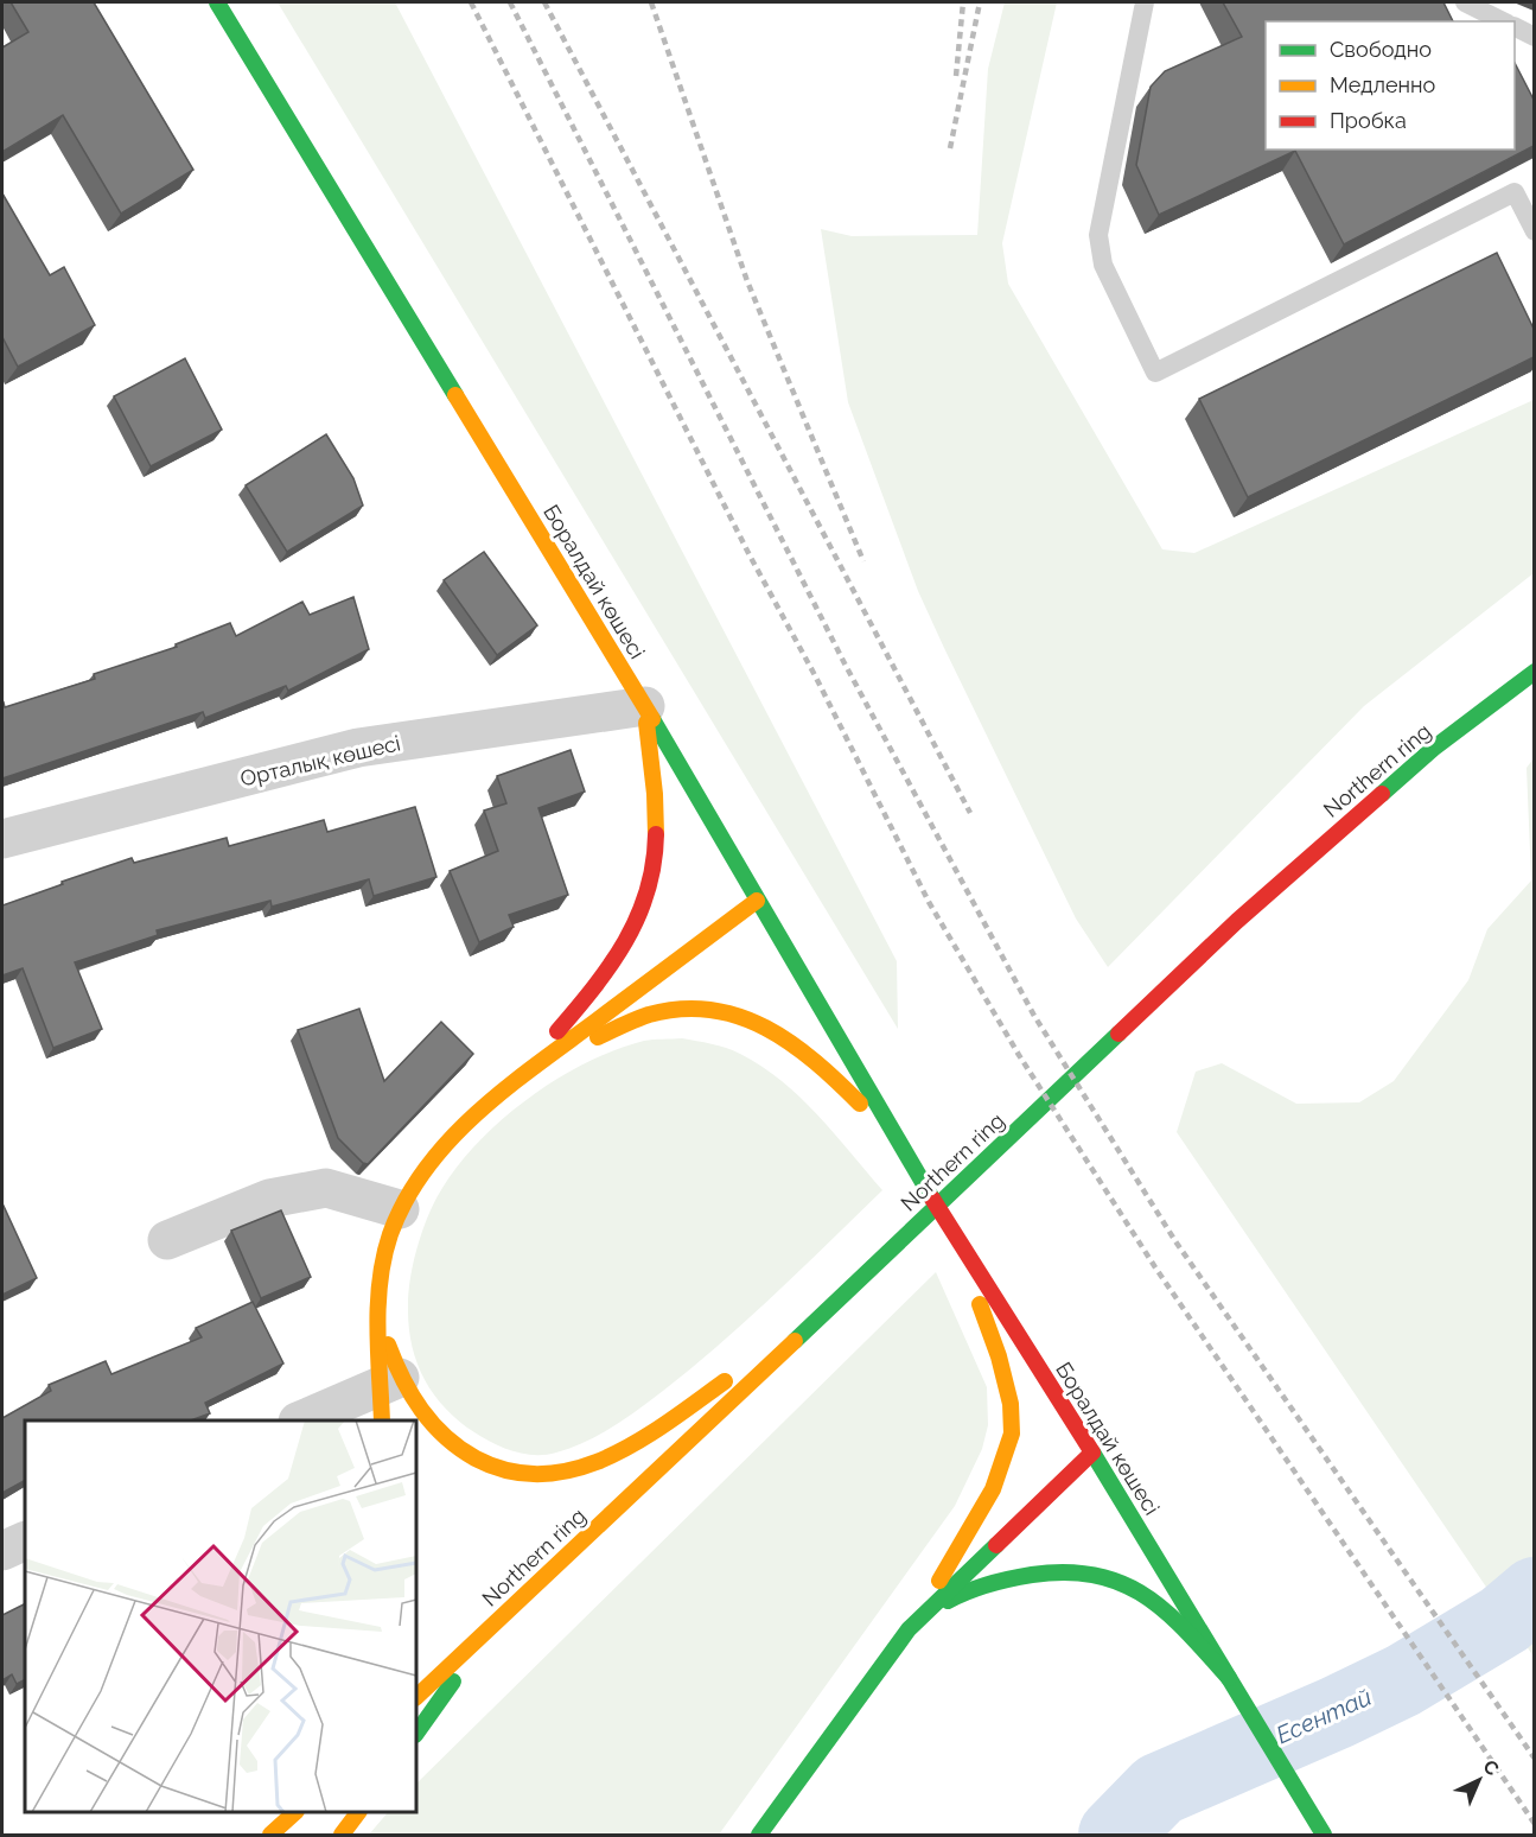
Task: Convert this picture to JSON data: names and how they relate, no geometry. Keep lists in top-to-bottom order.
{
  "streets": {
    "main road": ["Боралдай көшесі", "Northern ring"],
    "street": ["Орталық көшесі"]
  },
  "crossings": [
    ["Боралдай көшесі", "Орталық көшесі"]
  ],
  "water": ["Есентай"],
  "legend": ["Свободно", "Медленно", "Пробка"],
  "north": "top right"
}
